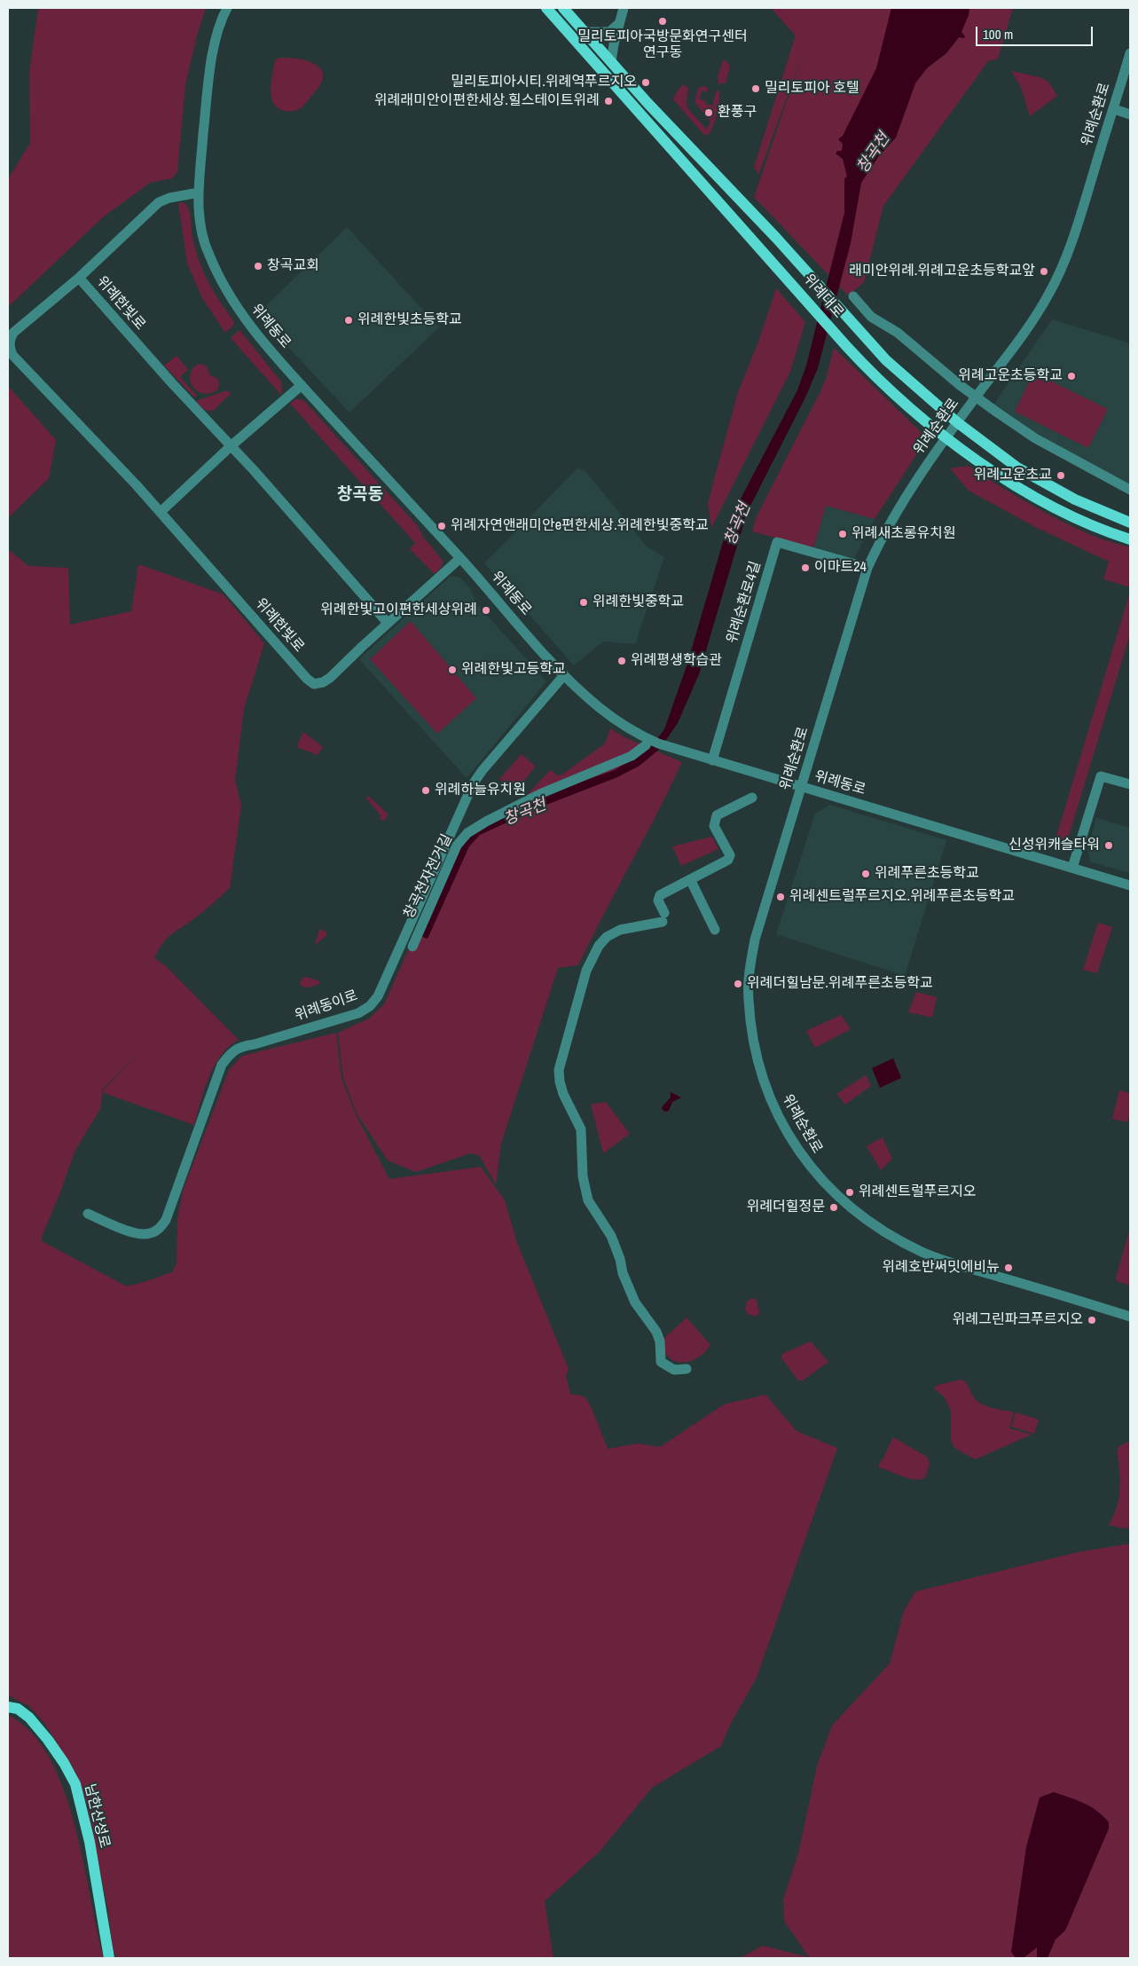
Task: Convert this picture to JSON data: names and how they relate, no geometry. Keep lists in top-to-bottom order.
{
  "streets": {
    "main road": ["위례대로", "남한산성로"],
    "street": [
      "위례순환로",
      "위례한빛로",
      "위례동로",
      "위례순환로4길",
      "창곡천자전거길",
      "위례동이로"
    ]
  },
  "crossings": [
    ["위례순환로", "위례대로"],
    ["위례순환로", "위례동로"],
    ["위례순환로", "위례순환로4길"],
    ["위례한빛로", "위례동로"],
    ["위례동로", "위례순환로4길"],
    ["위례동로", "위례동이로"]
  ],
  "districts": ["창곡동"],
  "water": ["창곡천"],
  "places": [
    "밀리토피아국방문화연구센터 연구동",
    "밀리토피아시티.위례역푸르지오",
    "밀리토피아 호텔",
    "위례래미안이편한세상.힐스테이트위례",
    "환풍구",
    "창곡교회",
    "래미안위례.위례고운초등학교앞",
    "위례한빛초등학교",
    "위례고운초등학교",
    "위례고운초교",
    "위례자연앤래미안e편한세상.위례한빛중학교",
    "위례새초롱유치원",
    "이마트24",
    "위례한빛중학교",
    "위례한빛고이편한세상위례",
    "위례평생학습관",
    "위례한빛고등학교",
    "위례하늘유치원",
    "신성위캐슬타워",
    "위례푸른초등학교",
    "위례센트럴푸르지오.위례푸른초등학교",
    "위례더힐남문.위례푸른초등학교",
    "위례센트럴푸르지오",
    "위례더힐정문",
    "위례호반써밋에비뉴",
    "위례그린파크푸르지오"
  ],
  "scale_bar": "100 m"
}
